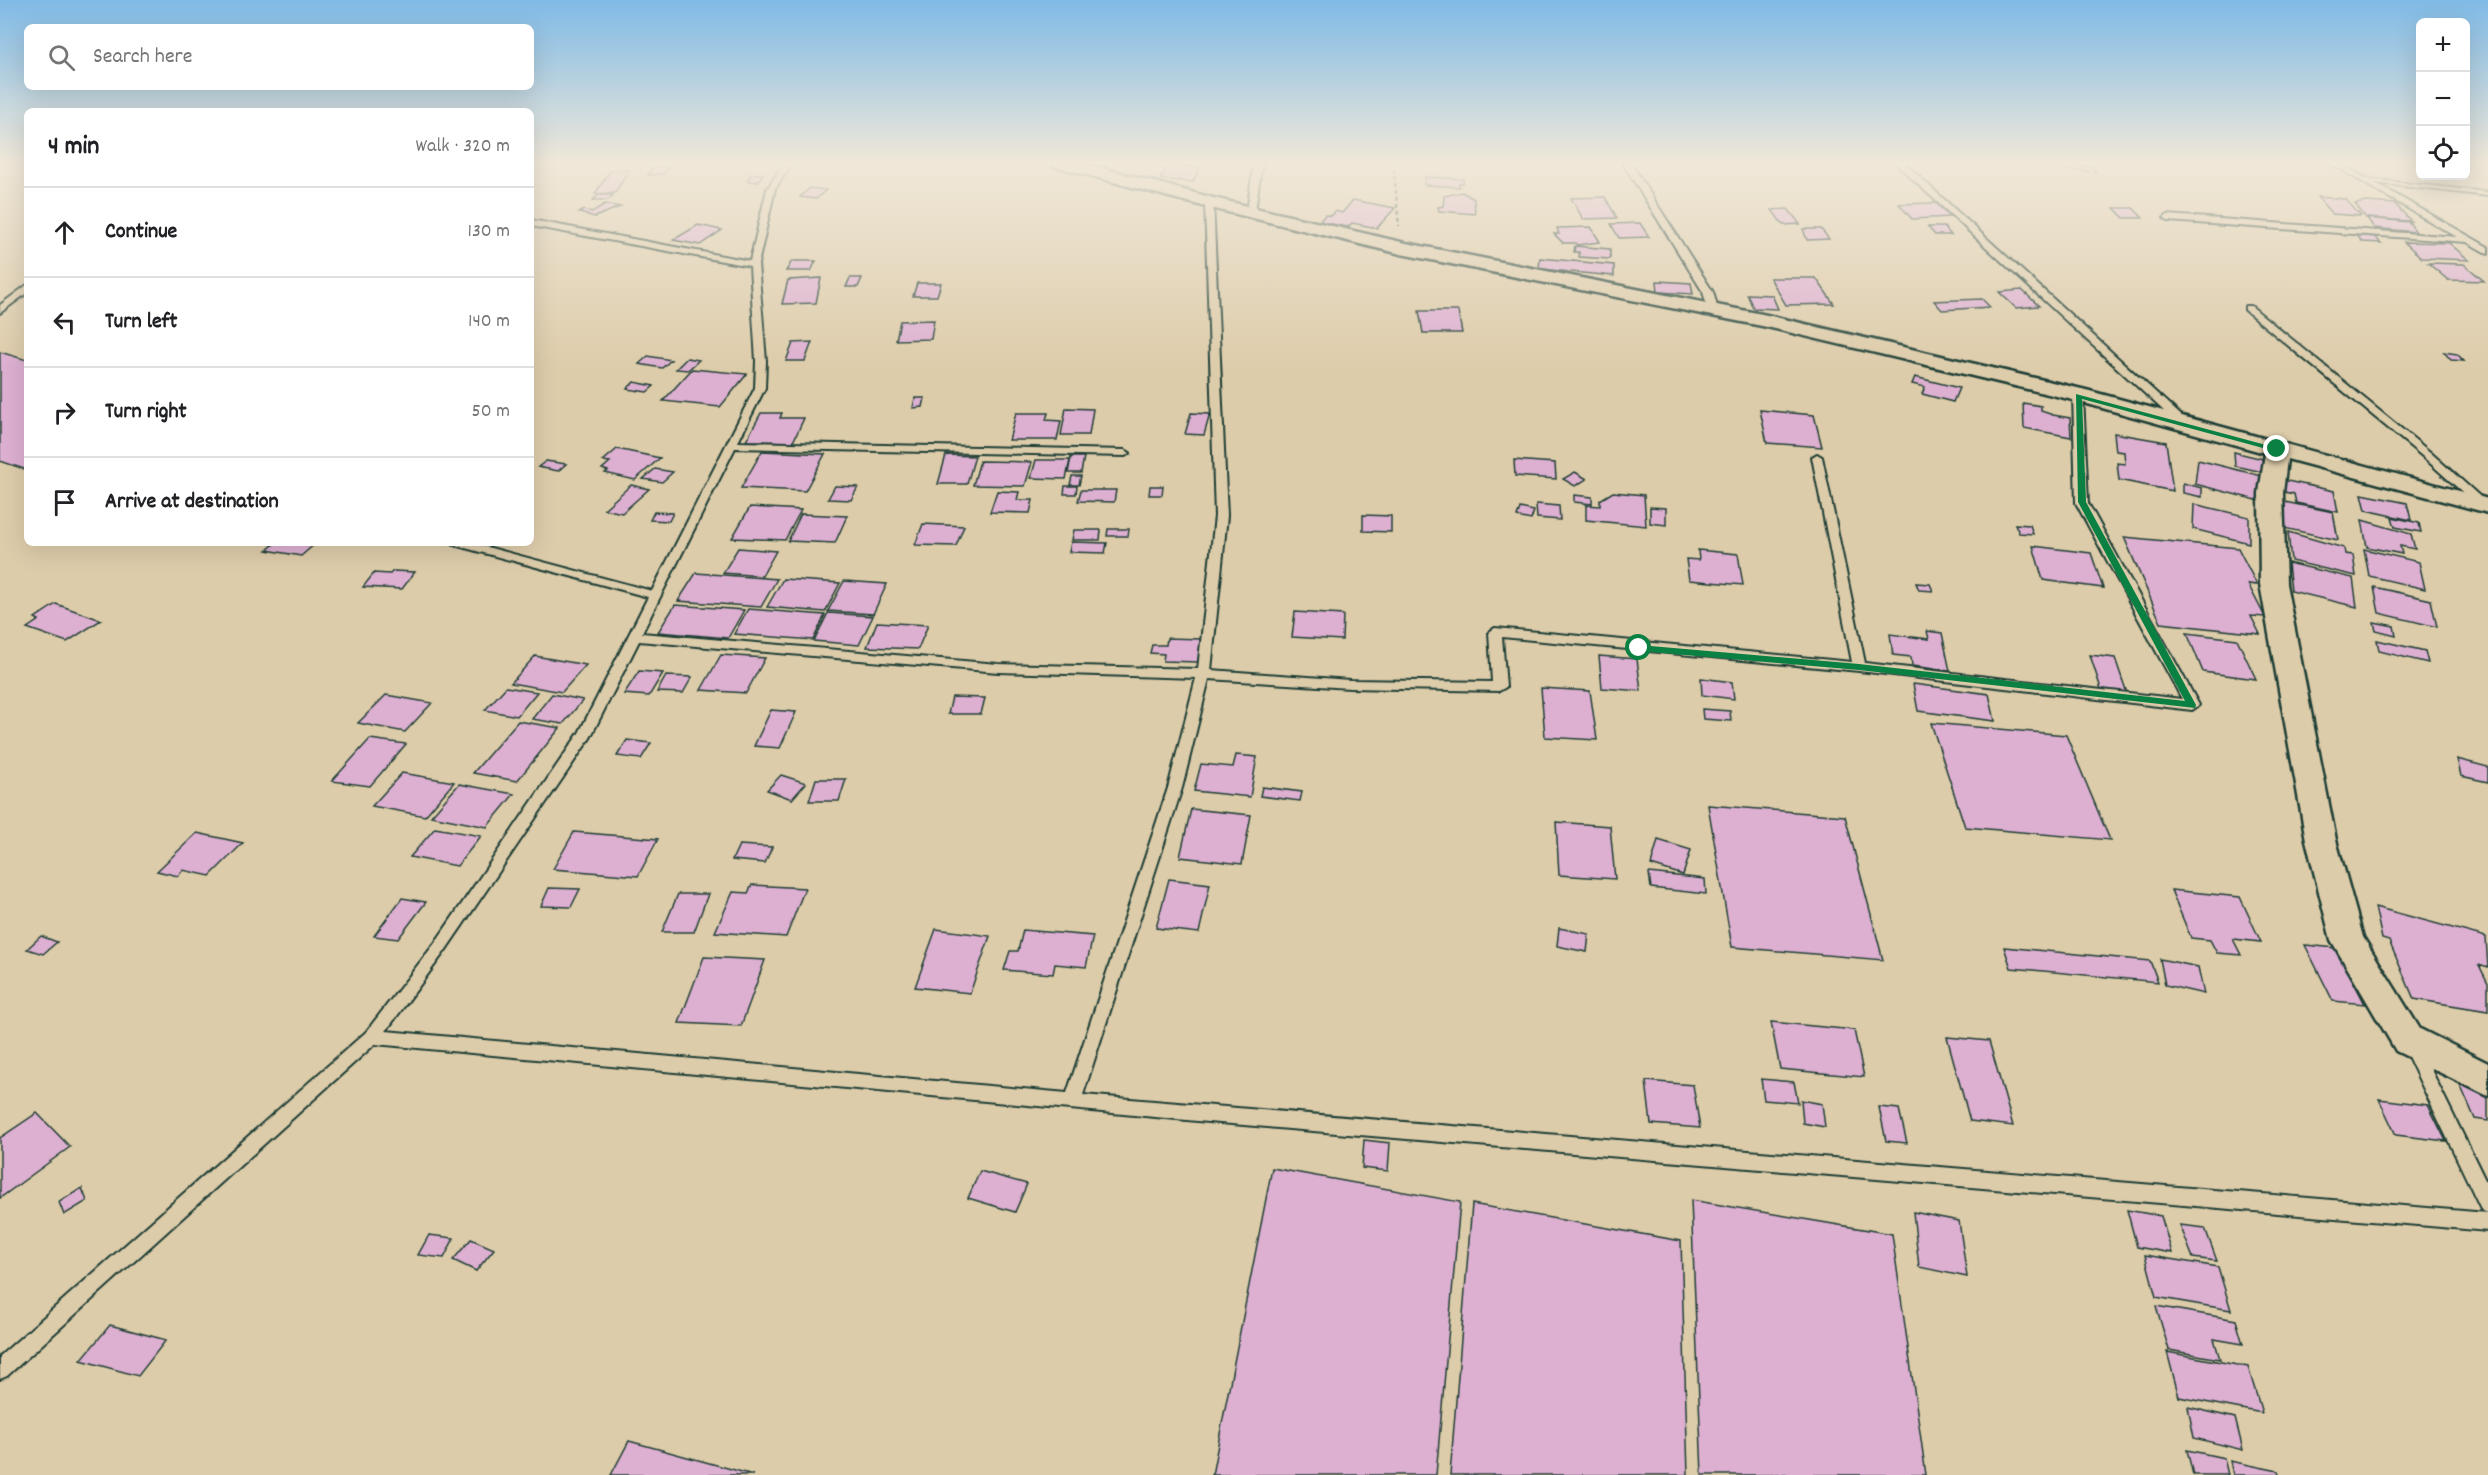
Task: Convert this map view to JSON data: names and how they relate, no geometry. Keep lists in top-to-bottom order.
{
  "page": {
    "map_buttons": ["+", "−"],
    "search": "Search here",
    "heading": ["4 min", "Walk · 320 m"],
    "list": [
      ["Continue", "130 m"],
      ["Turn left", "140 m"],
      ["Turn right", "50 m"],
      "Arrive at destination"
    ]
  }
}
